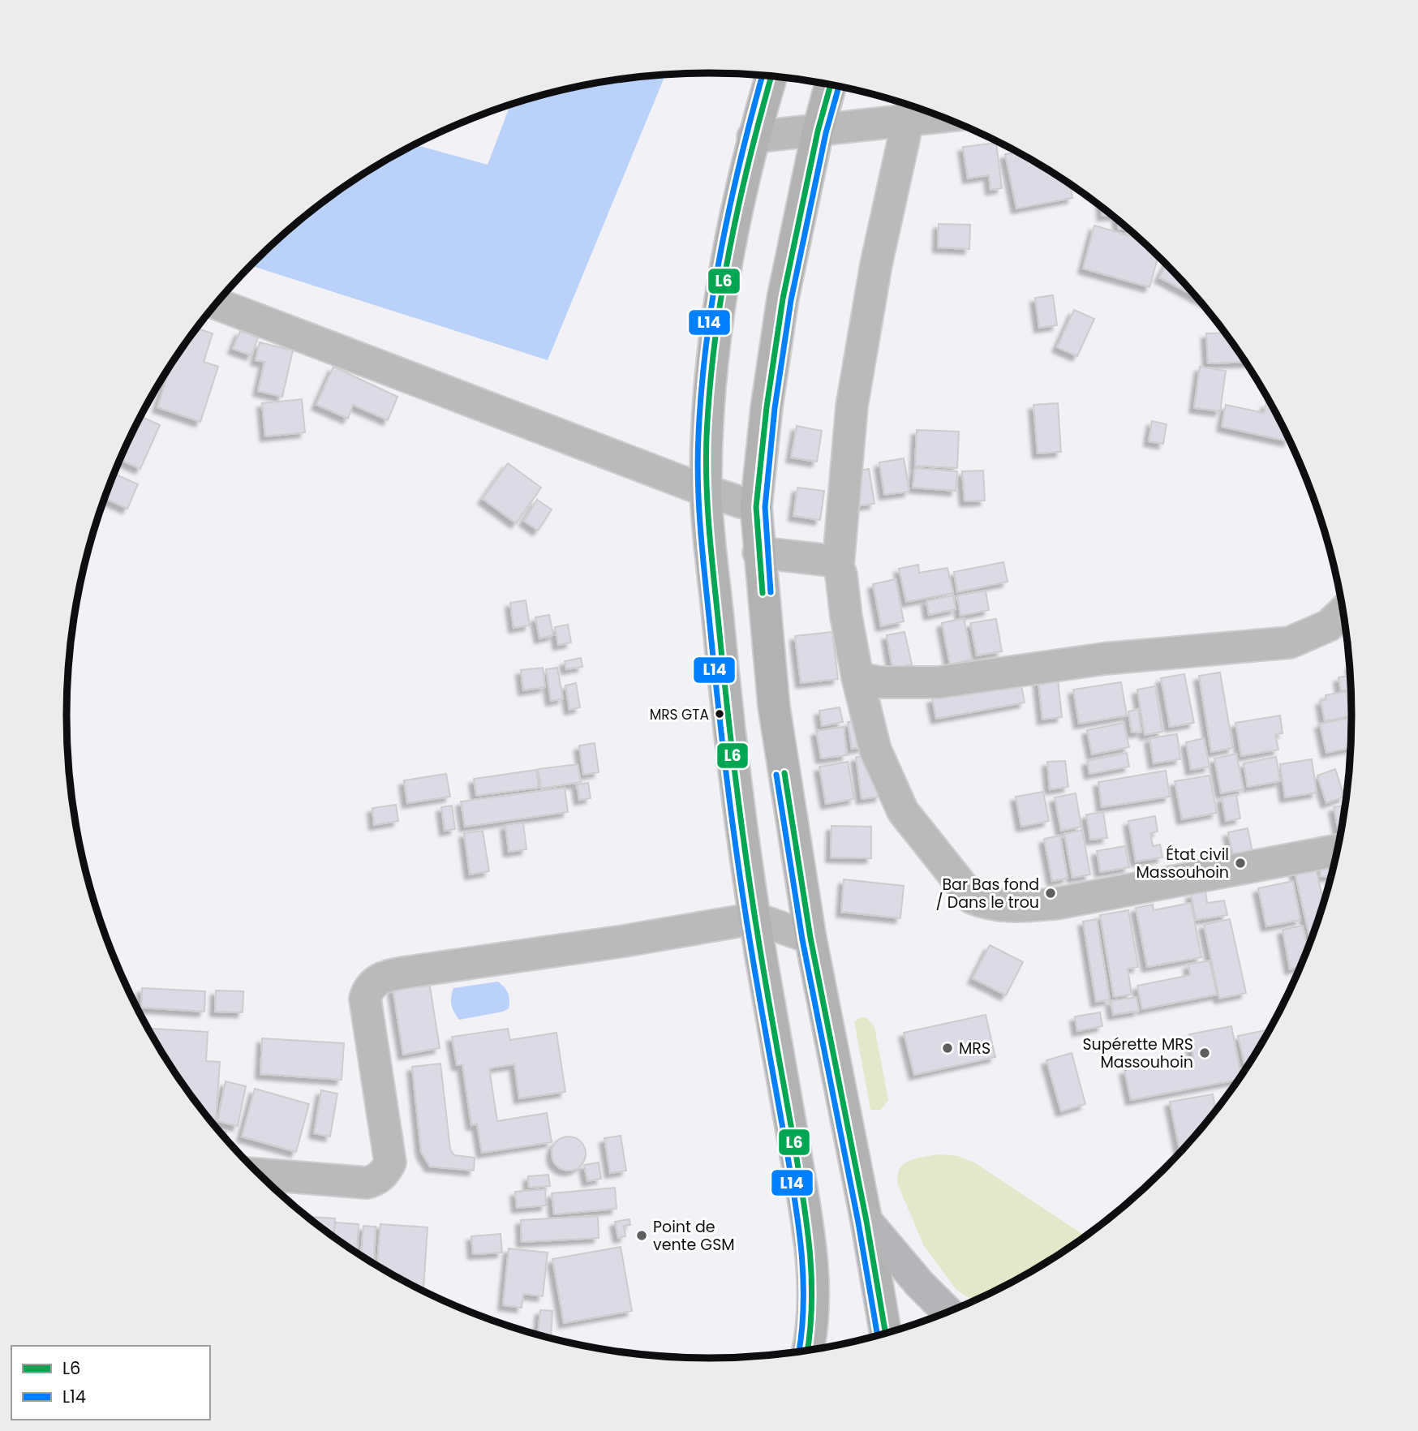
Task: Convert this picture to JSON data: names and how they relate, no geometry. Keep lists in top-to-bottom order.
{
  "places": [
    "MRS GTA",
    "État civil Massouhoin",
    "Bar Bas fond / Dans le trou",
    "MRS",
    "Supérette MRS Massouhoin",
    "Point de vente GSM"
  ],
  "lines": ["transit line L14", "transit line L6"],
  "legend": ["L6", "L14"]
}
